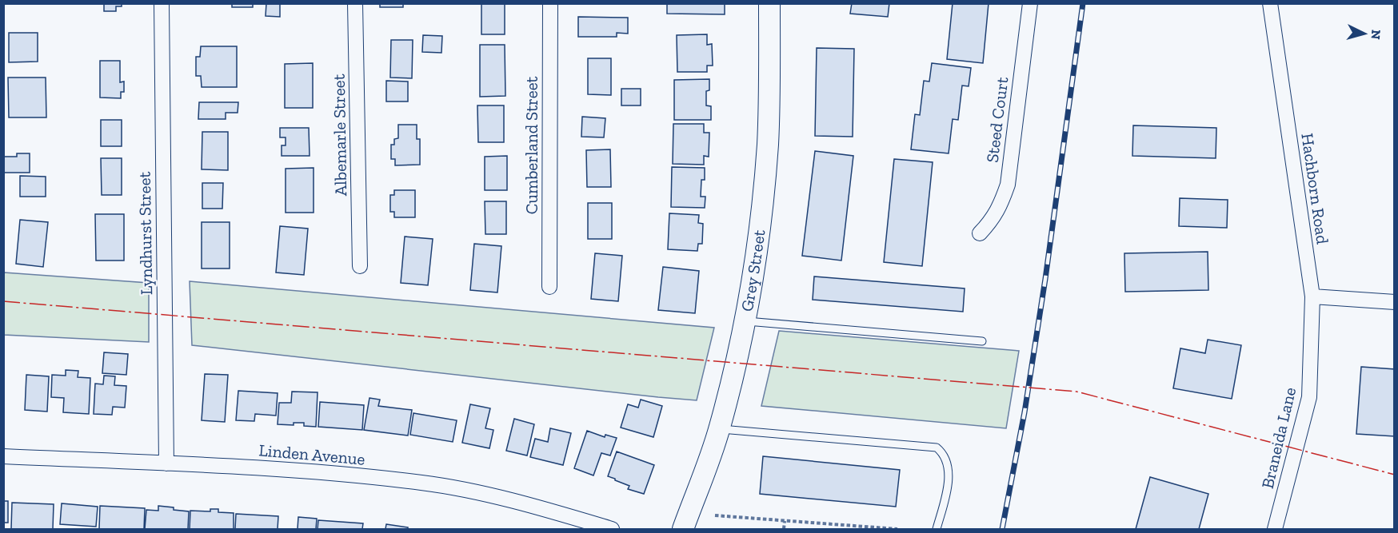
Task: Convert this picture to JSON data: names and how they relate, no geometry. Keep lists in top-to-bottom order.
{
  "streets": {
    "street": [
      "Steed Court",
      "Albemarle Street",
      "Cumberland Street",
      "Hachborn Road",
      "Lyndhurst Street",
      "Grey Street",
      "Braneida Lane",
      "Linden Avenue"
    ]
  },
  "crossings": [
    ["Hachborn Road", "Braneida Lane"],
    ["Lyndhurst Street", "Linden Avenue"]
  ],
  "north": "right"
}
